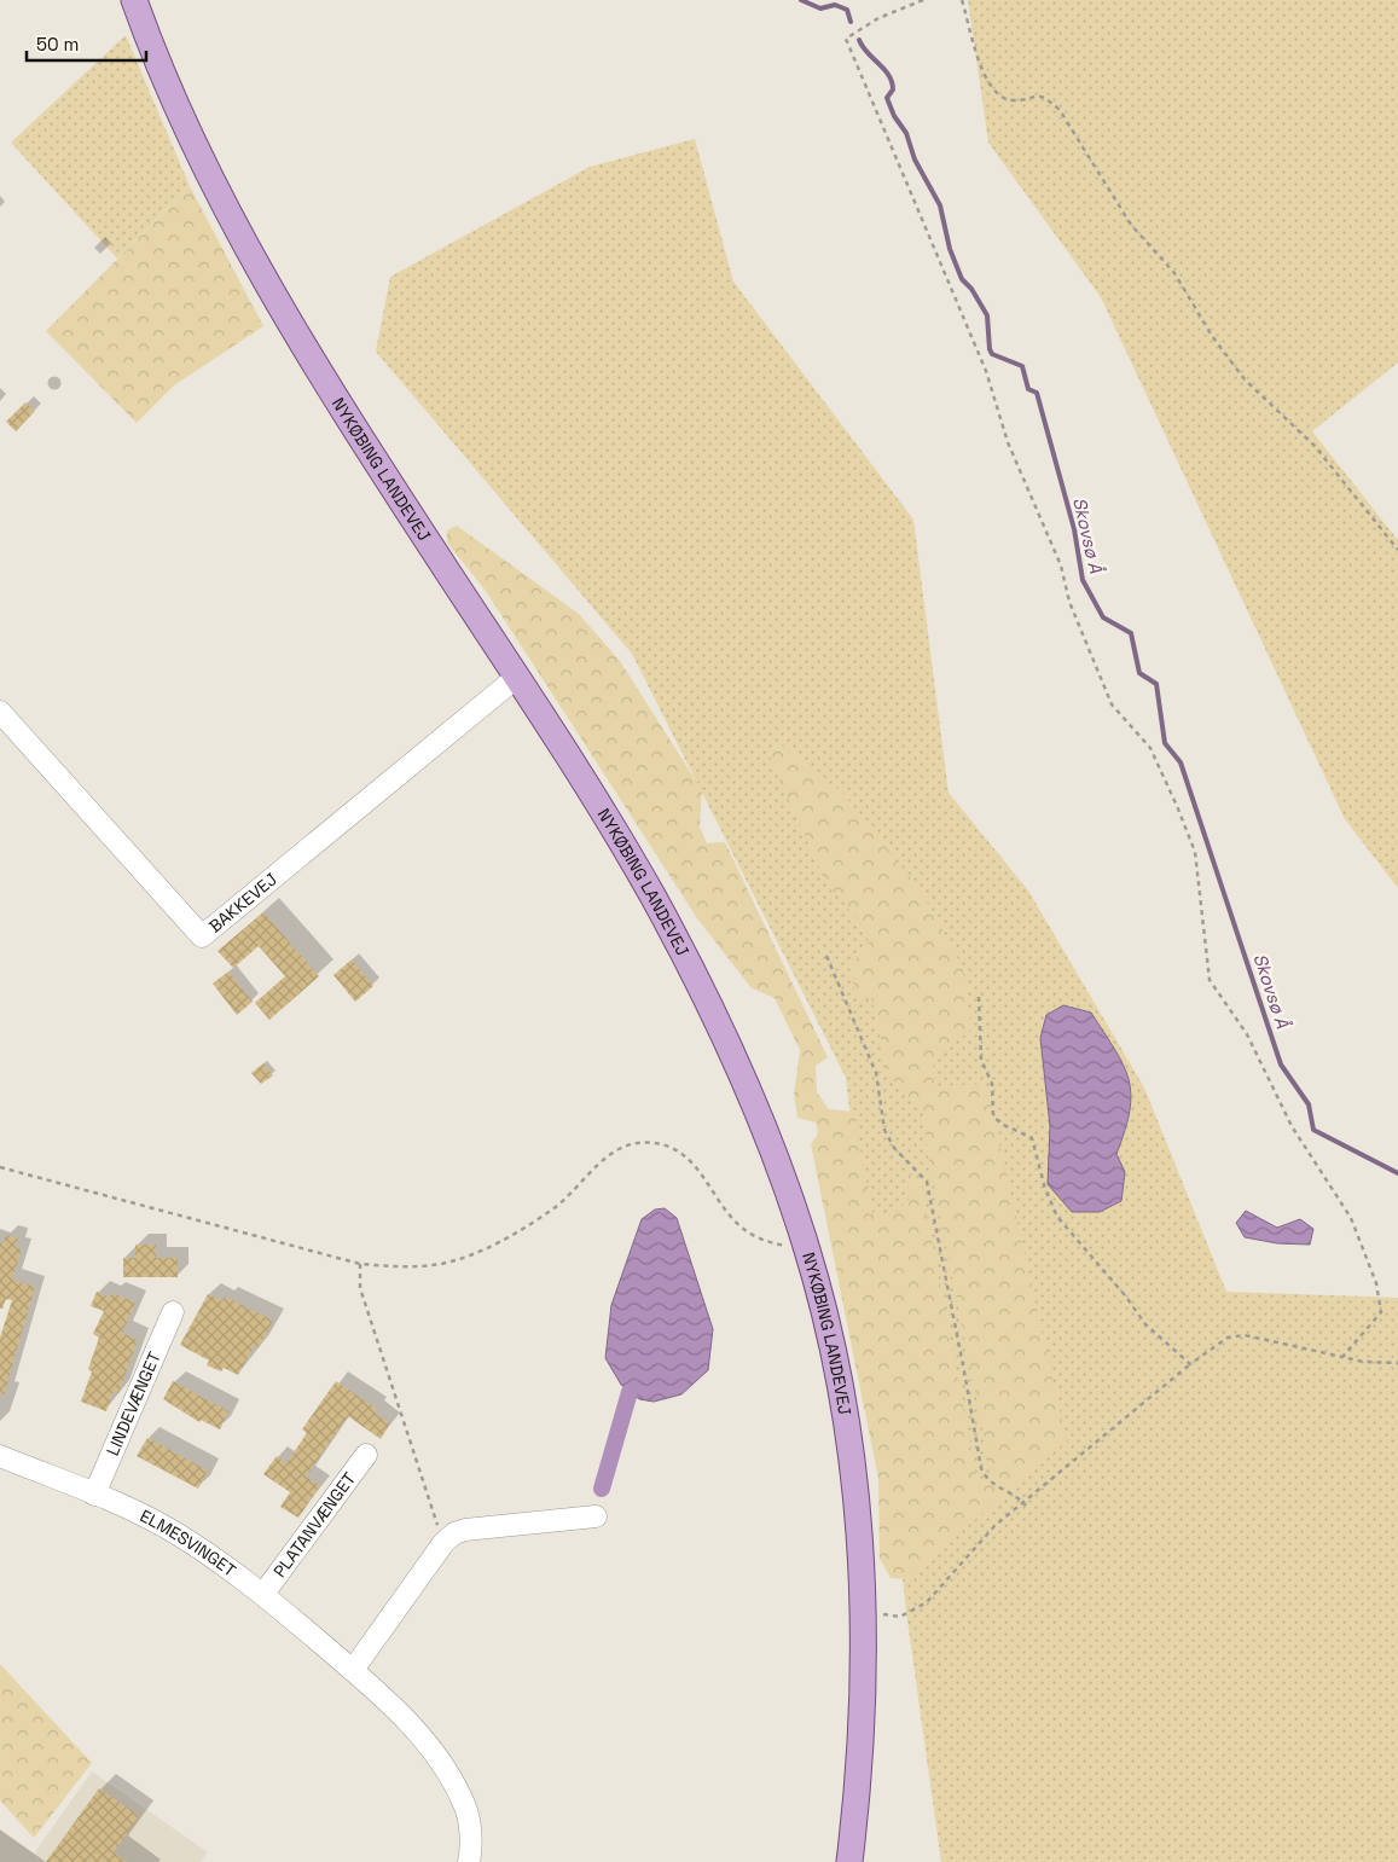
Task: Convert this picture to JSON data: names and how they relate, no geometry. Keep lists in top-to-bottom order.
{
  "streets": {
    "main road": ["NYKØBING LANDEVEJ"],
    "street": [
      "BAKKEVEJ",
      "LINDEVÆNGET",
      "PLATANVÆNGET",
      "ELMESVINGET"
    ]
  },
  "crossings": [
    ["NYKØBING LANDEVEJ", "BAKKEVEJ"],
    ["LINDEVÆNGET", "ELMESVINGET"],
    ["PLATANVÆNGET", "ELMESVINGET"]
  ],
  "water": ["Skovsø Å"],
  "scale_bar": "50 m"
}
